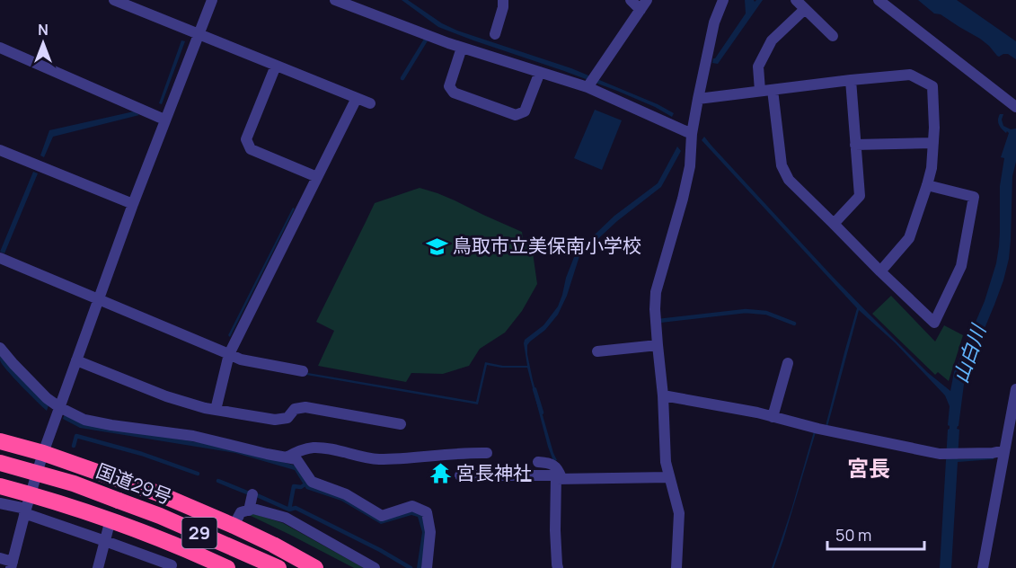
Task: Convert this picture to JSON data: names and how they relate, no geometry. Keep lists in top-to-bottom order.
{
  "streets": {
    "highway": ["国道29号", "29"]
  },
  "districts": ["宮長"],
  "water": ["山白川"],
  "places": {
    "school or university": ["鳥取市立美保南小学校"],
    "temple": ["宮長神社"]
  },
  "scale_bar": "50 m",
  "north": "top"
}
